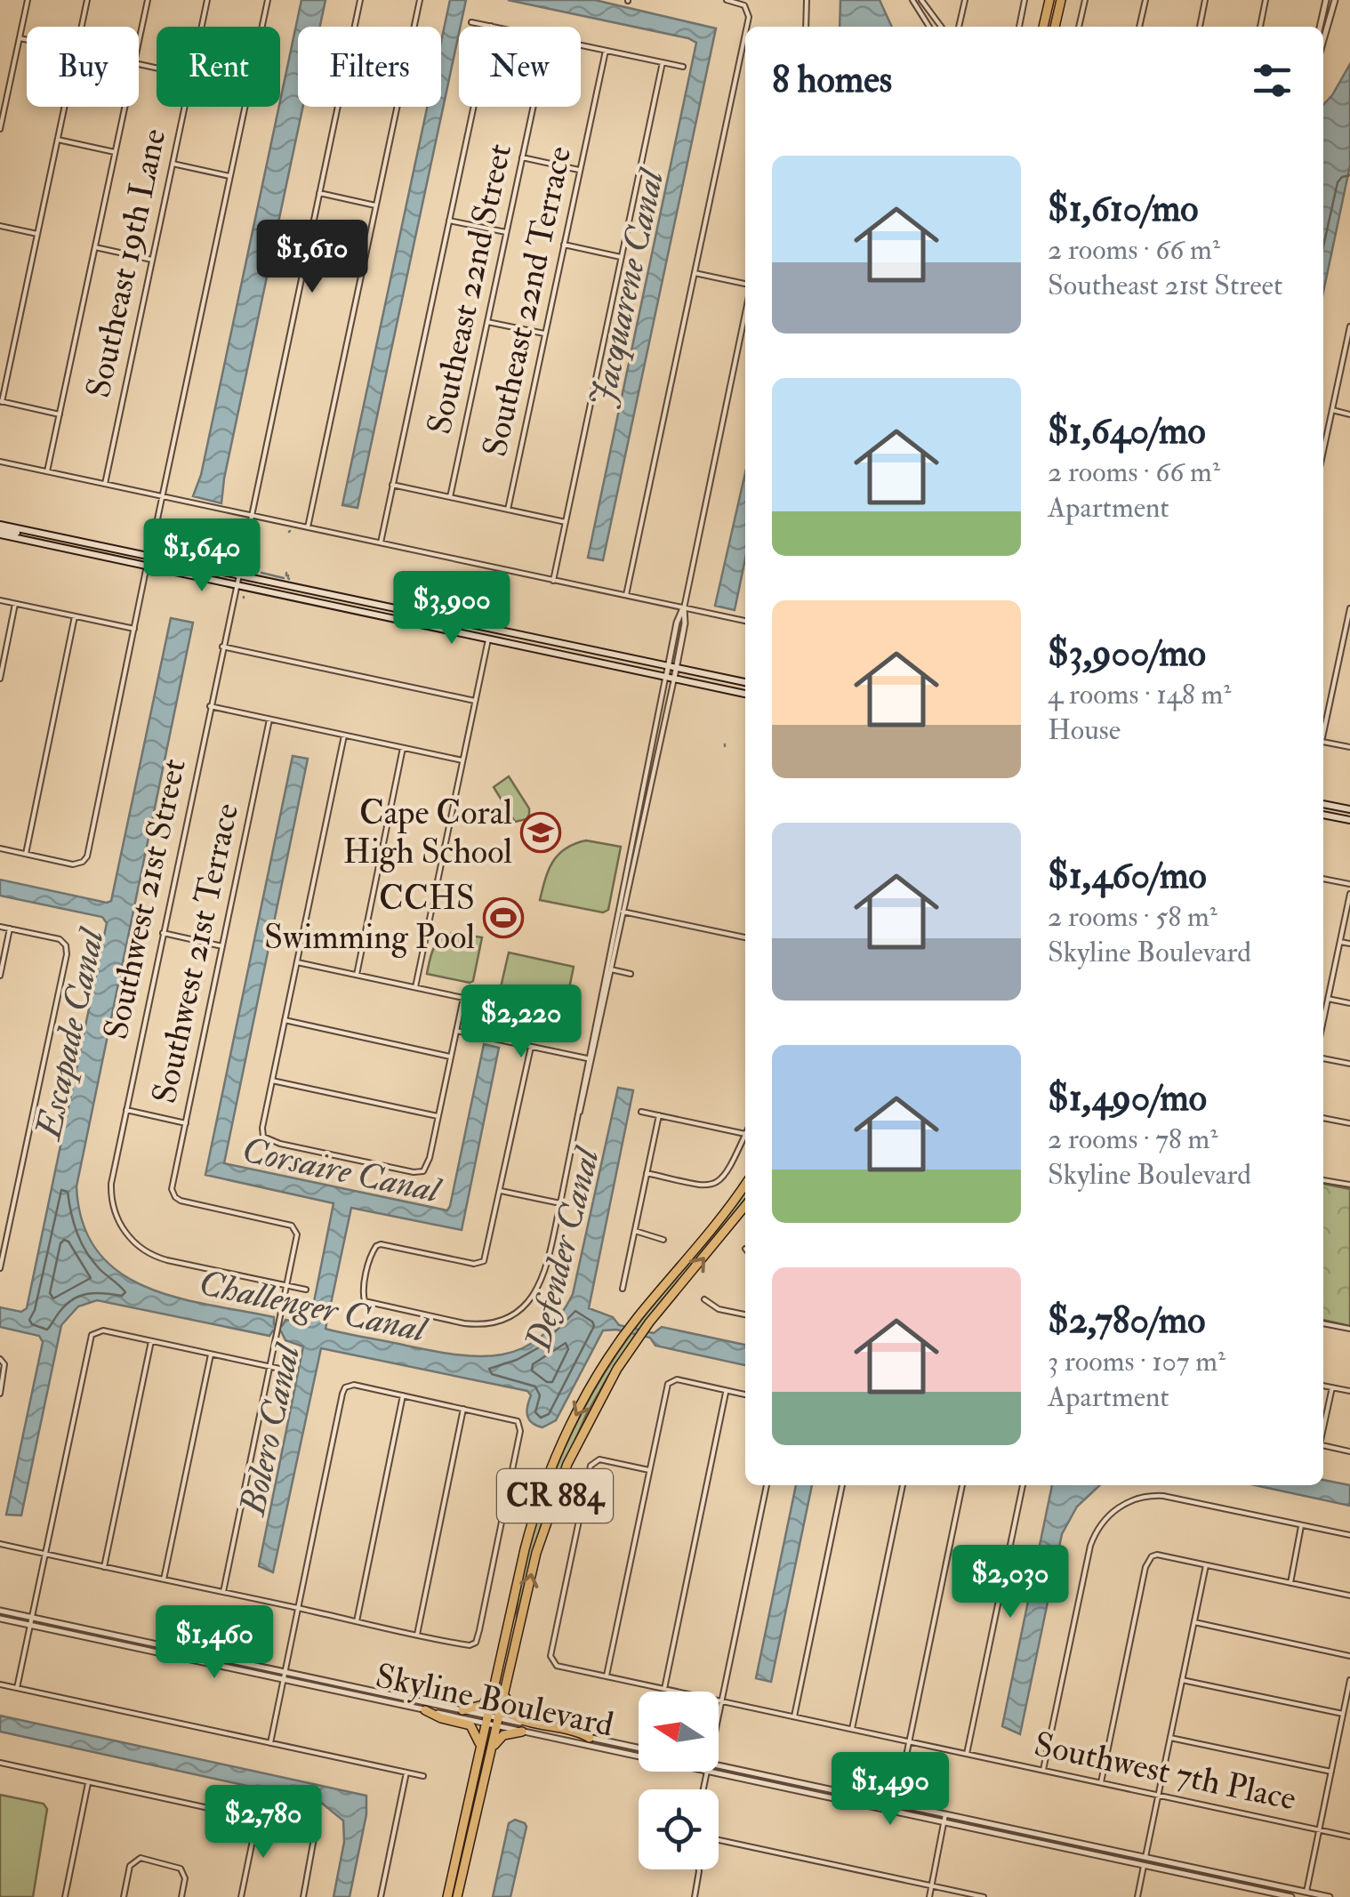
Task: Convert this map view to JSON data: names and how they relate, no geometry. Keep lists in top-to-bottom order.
{
  "streets": {
    "highway": ["CR 884"],
    "street": [
      "Southeast 19th Lane",
      "Southeast 22nd Street",
      "Southeast 22nd Terrace",
      "Southwest 21st Street",
      "Southwest 21st Terrace",
      "Skyline Boulevard",
      "Southwest 7th Place"
    ]
  },
  "crossings": [
    ["Southwest 21st Street", "Southwest 21st Terrace"],
    ["CR 884", "Skyline Boulevard"]
  ],
  "water": [
    "Jacquarene Canal",
    "Escapade Canal",
    "Corsaire Canal",
    "Defender Canal",
    "Challenger Canal",
    "Bolero Canal"
  ],
  "places": {
    "school or university": ["Cape Coral High School"],
    "sports": ["CCHS Swimming Pool"]
  },
  "north": "left",
  "page": {
    "chip": [
      "Buy",
      "Rent",
      "Filters",
      "New"
    ],
    "heading": "8 homes",
    "list": [
      {
        "name": "$1,610/mo",
        "note": "2 rooms · 66 m² · Southeast 21st Street"
      },
      {
        "name": "$1,640/mo",
        "note": "2 rooms · 66 m² · Apartment"
      },
      {
        "name": "$3,900/mo",
        "note": "4 rooms · 148 m² · House"
      },
      {
        "name": "$1,460/mo",
        "note": "2 rooms · 58 m² · Skyline Boulevard"
      },
      {
        "name": "$1,490/mo",
        "note": "2 rooms · 78 m² · Skyline Boulevard"
      },
      {
        "name": "$2,780/mo",
        "note": "3 rooms · 107 m² · Apartment"
      }
    ],
    "price": [
      "$1,610",
      "$1,640",
      "$3,900",
      "$2,220",
      "$2,030",
      "$1,460",
      "$1,490",
      "$2,780"
    ]
  }
}
